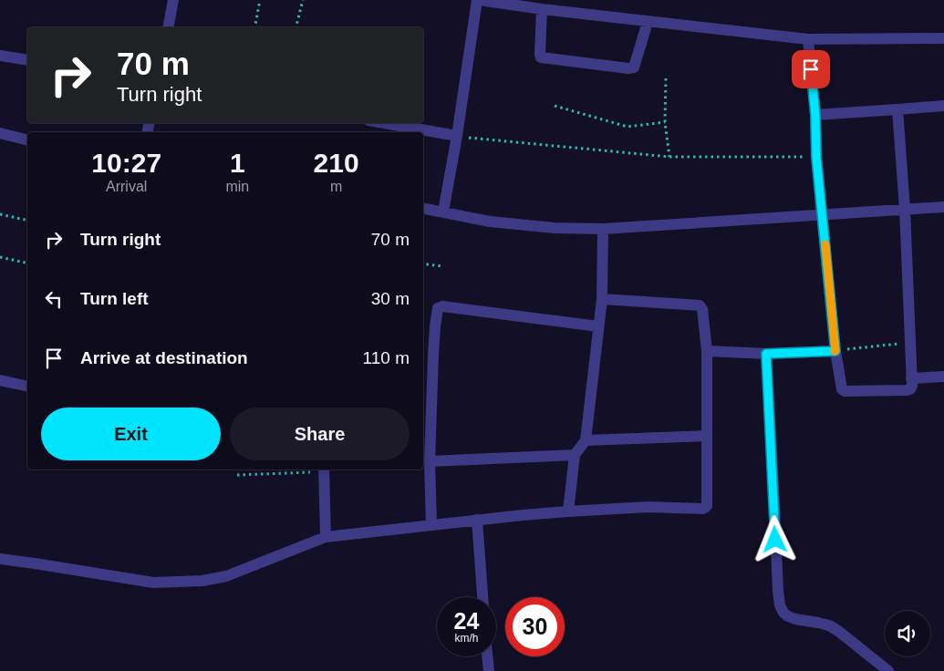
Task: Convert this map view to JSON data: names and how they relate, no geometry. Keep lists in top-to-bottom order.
{
  "page": {
    "turn": ["70 m", "Turn right"],
    "eta": [
      "10:27",
      "Arrival",
      "1",
      "min",
      "210",
      "m"
    ],
    "list": [
      {
        "name": "Turn right",
        "value": "70 m"
      },
      {
        "name": "Turn left",
        "value": "30 m"
      },
      {
        "name": "Arrive at destination",
        "value": "110 m"
      }
    ],
    "buttons": ["Exit", "Share"],
    "speed": "24 km/h",
    "limit": "30"
  }
}
